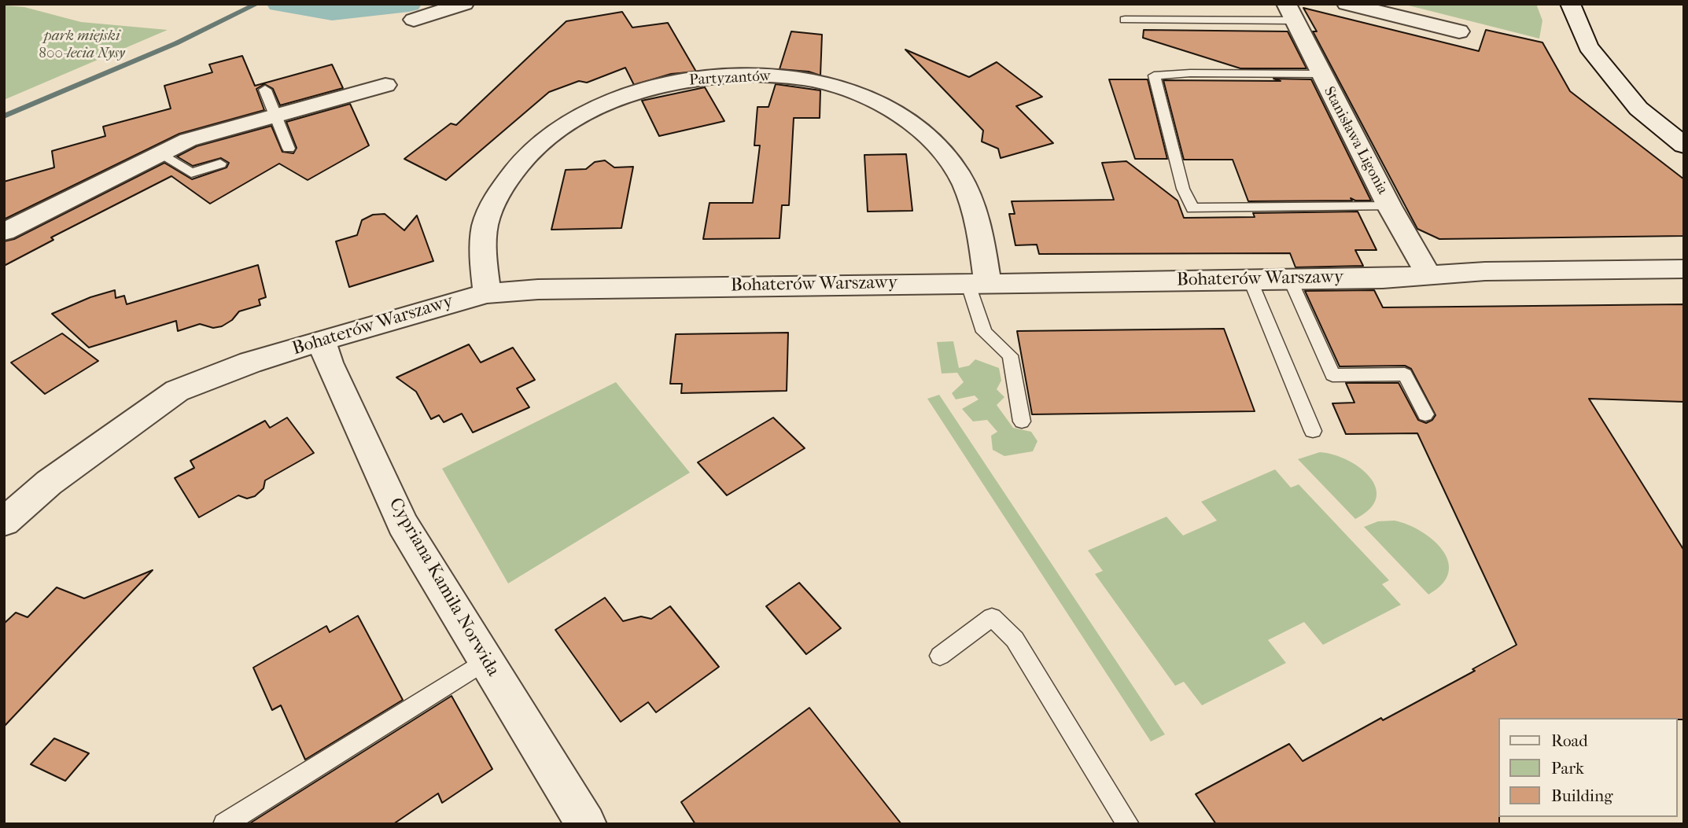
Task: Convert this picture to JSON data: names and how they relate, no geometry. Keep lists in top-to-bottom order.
{
  "streets": {
    "street": [
      "Partyzantów",
      "Stanisława Ligonia",
      "Bohaterów Warszawy",
      "Cypriana Kamila Norwida"
    ]
  },
  "crossings": [
    ["Partyzantów", "Bohaterów Warszawy"],
    ["Stanisława Ligonia", "Bohaterów Warszawy"],
    ["Bohaterów Warszawy", "Cypriana Kamila Norwida"]
  ],
  "parks": ["park miejski 800-lecia Nysy"],
  "legend": ["Road", "Park", "Building"]
}
